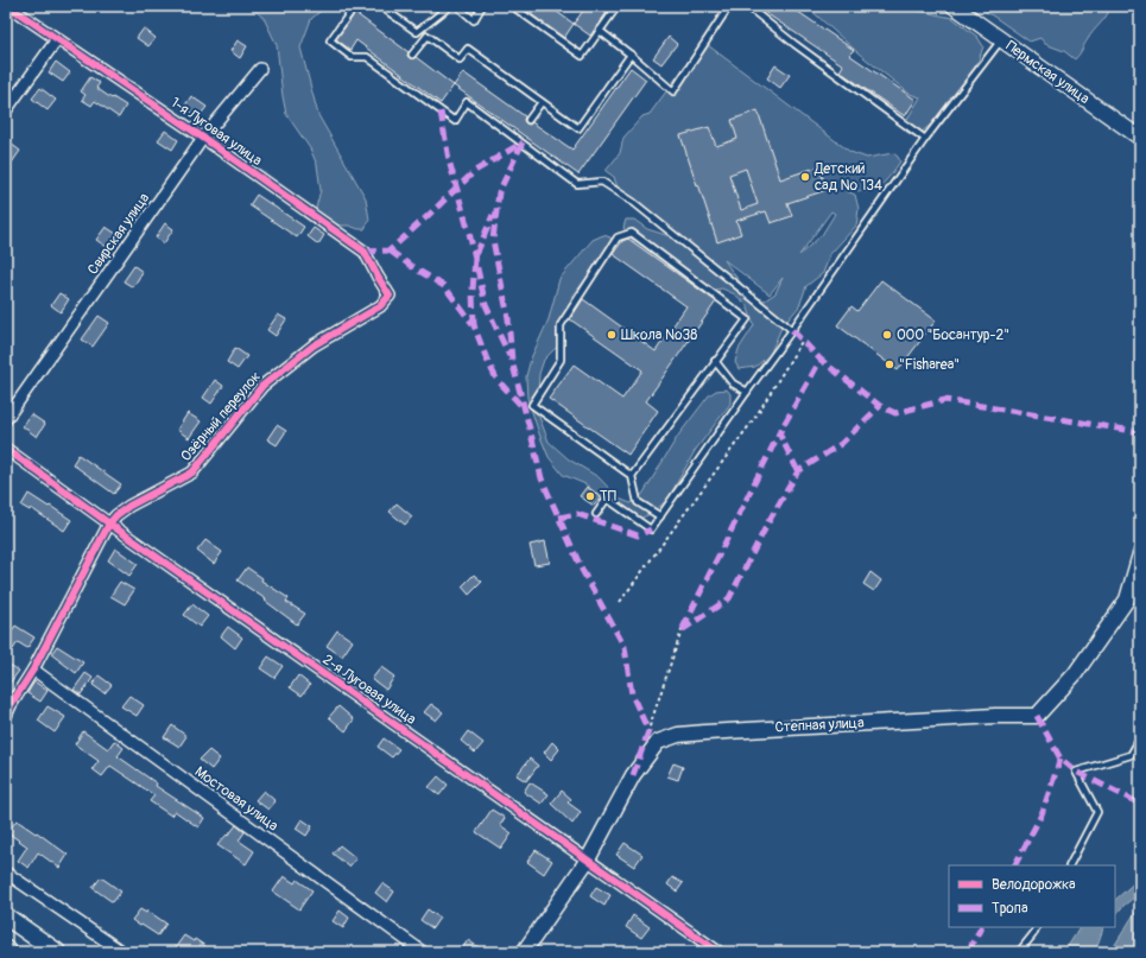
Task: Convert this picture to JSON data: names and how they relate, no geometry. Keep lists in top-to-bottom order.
{
  "streets": {
    "street": [
      "Пермская улица",
      "1-я Луговая улица",
      "Свирская улица",
      "Озёрный переулок",
      "2-я Луговая улица",
      "Степная улица",
      "Мостовая улица"
    ]
  },
  "crossings": [
    ["1-я Луговая улица", "Свирская улица"],
    ["1-я Луговая улица", "Озёрный переулок"],
    ["Озёрный переулок", "2-я Луговая улица"],
    ["Озёрный переулок", "Мостовая улица"],
    ["2-я Луговая улица", "Степная улица"]
  ],
  "places": [
    "Детский сад № 134",
    "Школа №38",
    "ООО \"Босантур-2\"",
    "\"Fisharea\"",
    "ТП"
  ],
  "legend": ["Велодорожка", "Тропа"]
}
